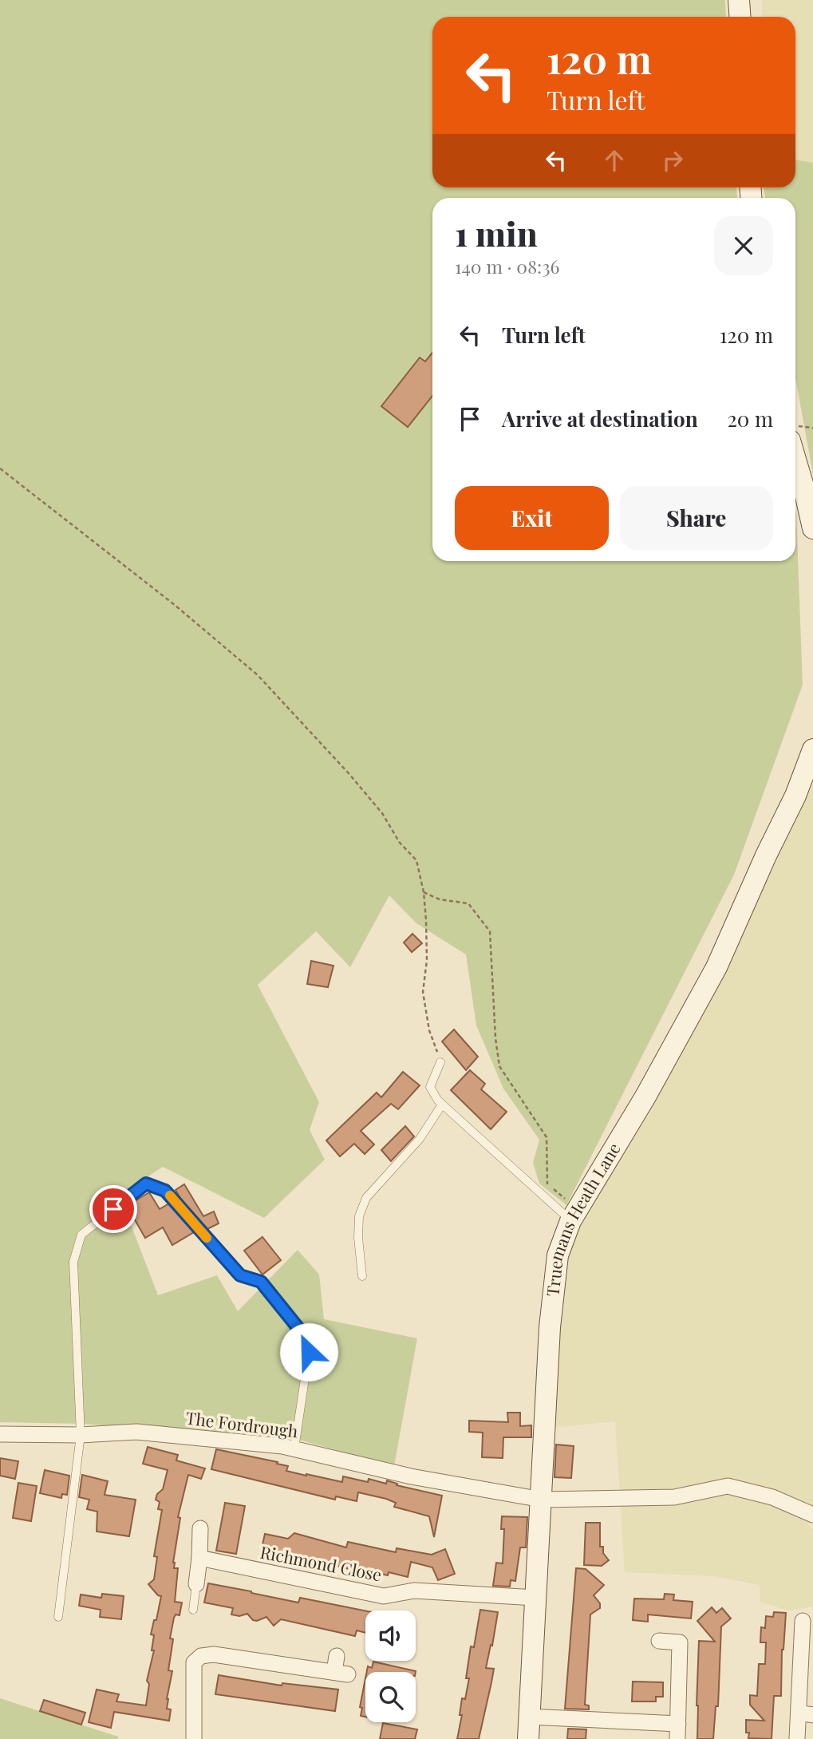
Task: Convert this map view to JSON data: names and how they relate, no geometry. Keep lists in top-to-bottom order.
{
  "streets": {
    "street": ["Truemans Heath Lane", "The Fordrough", "Richmond Close"]
  },
  "crossings": [
    ["Truemans Heath Lane", "The Fordrough"],
    ["Truemans Heath Lane", "Richmond Close"]
  ],
  "page": {
    "turn": ["120 m", "Turn left"],
    "heading": ["1 min", "140 m · 08:36"],
    "list": [
      {
        "name": "Turn left",
        "value": "120 m"
      },
      {
        "name": "Arrive at destination",
        "value": "20 m"
      }
    ],
    "buttons": ["Exit", "Share"]
  }
}
